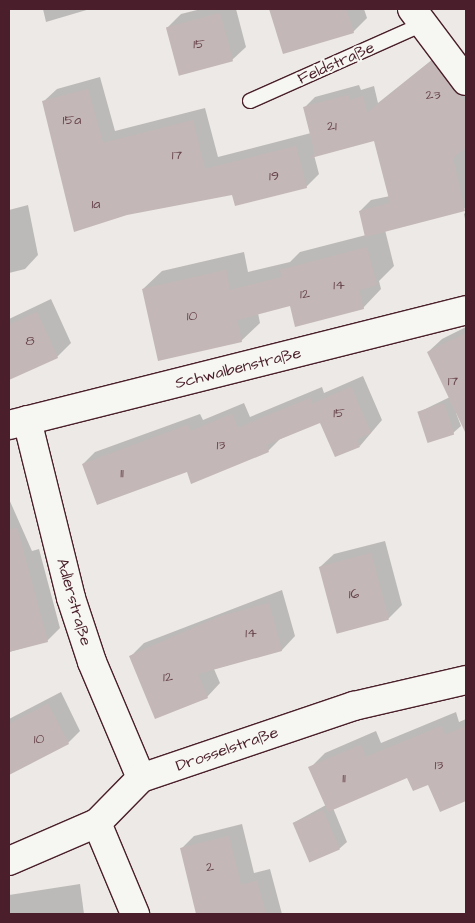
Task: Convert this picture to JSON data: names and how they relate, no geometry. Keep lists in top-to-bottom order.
{
  "streets": {
    "street": [
      "Feldstraße",
      "Schwalbenstraße",
      "Adlerstraße",
      "Drosselstraße"
    ]
  },
  "crossings": [
    ["Schwalbenstraße", "Adlerstraße"],
    ["Adlerstraße", "Drosselstraße"]
  ],
  "house_numbers": [
    "15",
    "23",
    "15a",
    "21",
    "17",
    "19",
    "1a",
    "14",
    "12",
    "10",
    "8",
    "17",
    "15",
    "13",
    "11",
    "16",
    "14",
    "12",
    "10",
    "13",
    "11",
    "2"
  ]
}
